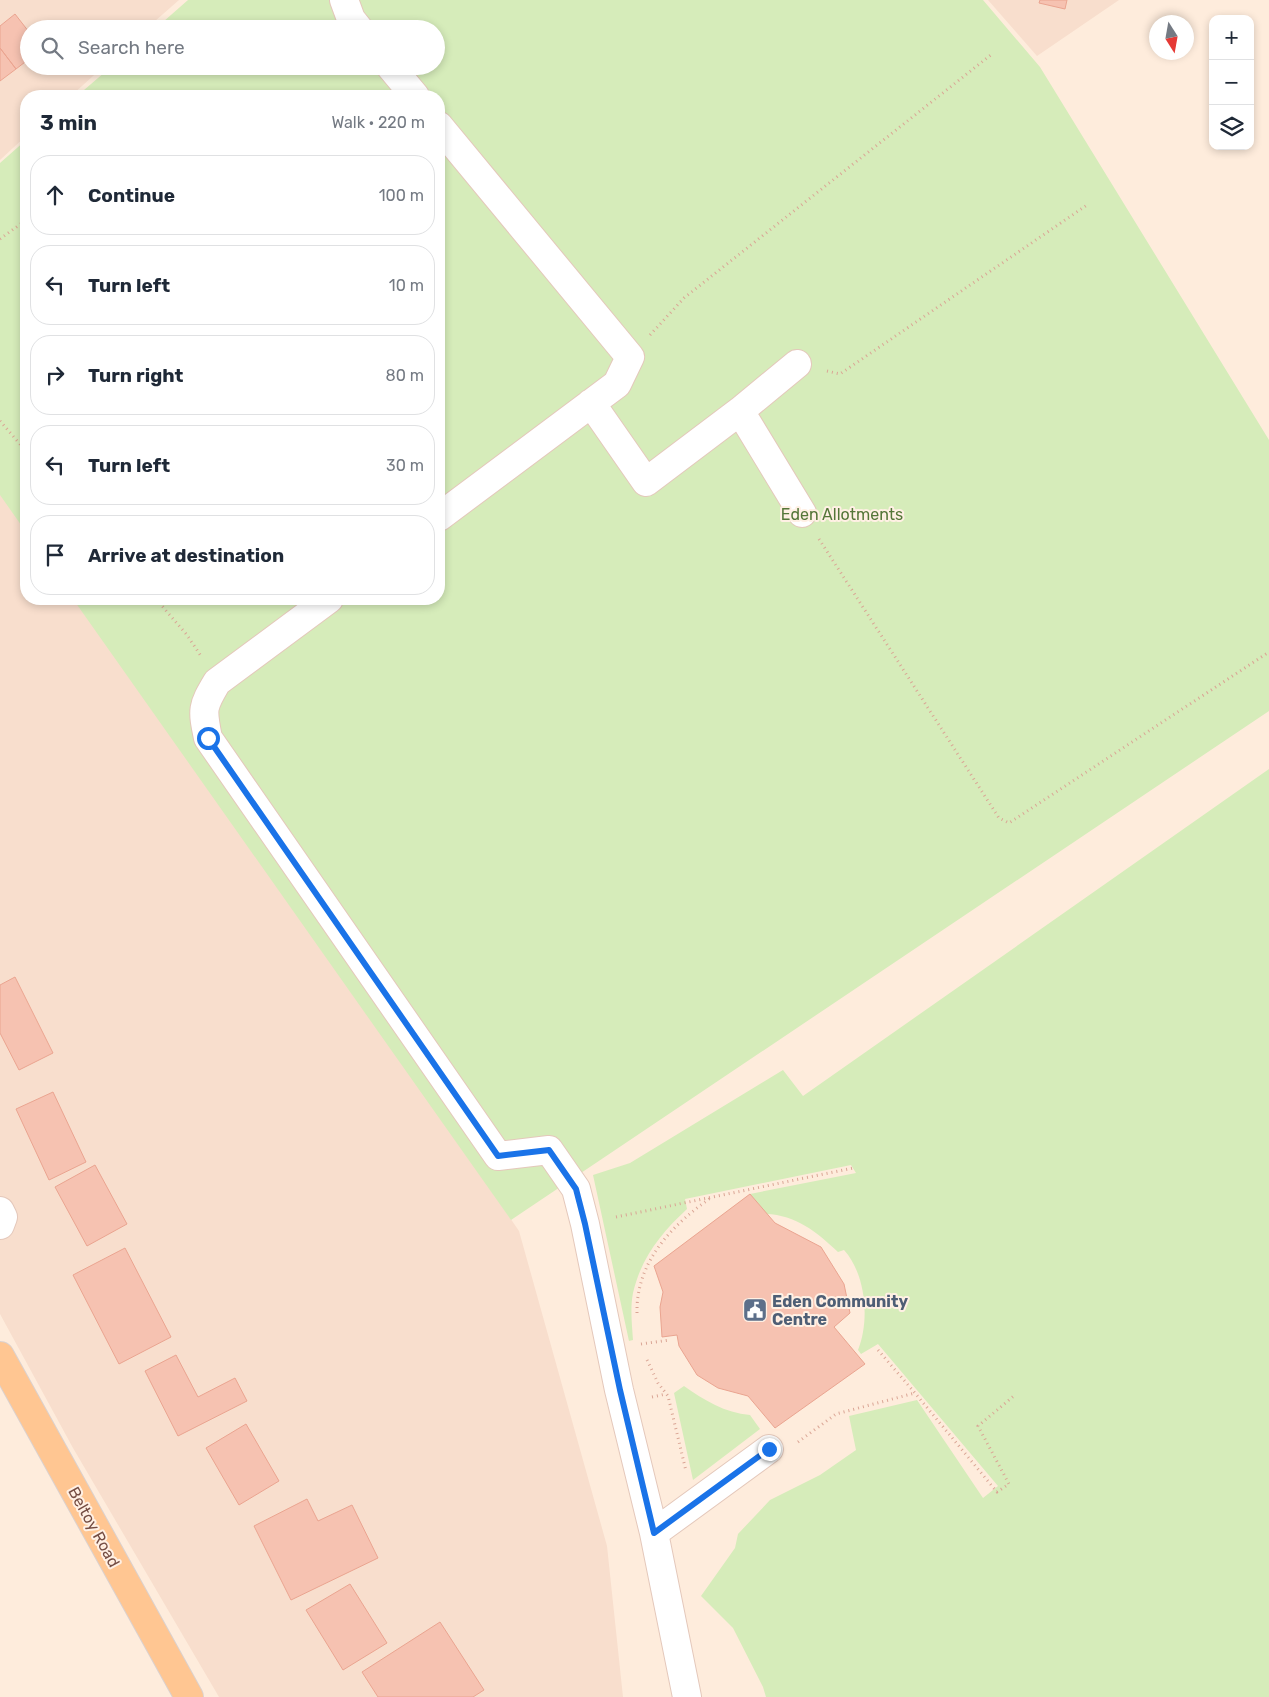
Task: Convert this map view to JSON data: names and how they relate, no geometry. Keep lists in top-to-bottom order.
{
  "streets": {
    "main road": ["Beltoy Road"]
  },
  "parks": ["Eden Allotments"],
  "places": {
    "public building": ["Eden Community Centre"]
  },
  "north": "bottom",
  "page": {
    "map_buttons": ["+", "−"],
    "search": "Search here",
    "heading": ["3 min", "Walk · 220 m"],
    "list": [
      ["Continue", "100 m"],
      ["Turn left", "10 m"],
      ["Turn right", "80 m"],
      ["Turn left", "30 m"],
      "Arrive at destination"
    ]
  }
}
